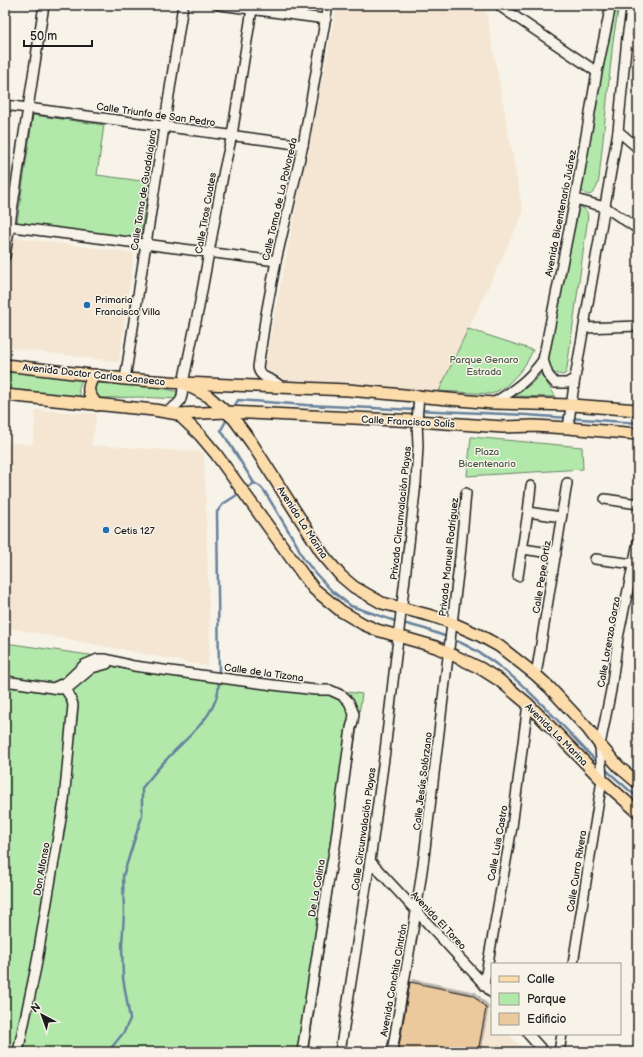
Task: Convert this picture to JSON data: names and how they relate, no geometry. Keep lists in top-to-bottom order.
{
  "streets": {
    "main road": ["Avenida Doctor Carlos Canseco", "Calle Francisco Solís", "Avenida La Marina"],
    "street": [
      "Calle Triunfo de San Pedro",
      "Calle Toma de Guadalajara",
      "Calle Toma de La Polvoreda",
      "Calle Tiros Cuates",
      "Avenida Bicentenario Juárez",
      "Privada Circunvalación Playas",
      "Privada Manuel Rodríguez",
      "Calle Pepe Ortiz",
      "Calle Lorenzo Garza",
      "Calle de la Tizona",
      "Calle Jesús Solórzano",
      "Calle Circunvalación Playas",
      "Calle Luis Castro",
      "Don Alfonso",
      "Calle Curro Rivera",
      "De La Colina",
      "Avenida El Toreo",
      "Avenida Conchita Cintrón"
    ]
  },
  "crossings": [
    ["Calle Triunfo de San Pedro", "Calle Toma de Guadalajara"],
    ["Calle Triunfo de San Pedro", "Calle Toma de La Polvoreda"],
    ["Calle Triunfo de San Pedro", "Calle Tiros Cuates"],
    ["Calle Toma de Guadalajara", "Avenida Doctor Carlos Canseco"],
    ["Calle Tiros Cuates", "Avenida Doctor Carlos Canseco"],
    ["Calle Tiros Cuates", "Avenida La Marina"],
    ["Avenida Doctor Carlos Canseco", "Avenida La Marina"],
    ["Calle Francisco Solís", "Privada Circunvalación Playas"],
    ["Calle Francisco Solís", "Avenida La Marina"],
    ["Privada Circunvalación Playas", "Avenida La Marina"],
    ["Privada Circunvalación Playas", "Calle Circunvalación Playas"],
    ["Avenida La Marina", "Privada Manuel Rodríguez"],
    ["Avenida La Marina", "Calle Pepe Ortiz"],
    ["Avenida La Marina", "Calle Lorenzo Garza"],
    ["Avenida La Marina", "Calle Jesús Solórzano"],
    ["Avenida La Marina", "Calle Circunvalación Playas"],
    ["Avenida La Marina", "Calle Luis Castro"],
    ["Avenida La Marina", "Calle Curro Rivera"],
    ["Calle de la Tizona", "Don Alfonso"],
    ["Calle de la Tizona", "De La Colina"],
    ["Calle Jesús Solórzano", "Avenida El Toreo"],
    ["Calle Jesús Solórzano", "Avenida Conchita Cintrón"],
    ["Calle Circunvalación Playas", "Avenida El Toreo"],
    ["Calle Luis Castro", "Avenida El Toreo"],
    ["Avenida El Toreo", "Avenida Conchita Cintrón"]
  ],
  "parks": ["Parque Genaro Estrada", "Plaza Bicentenario"],
  "places": ["Primaria Francisco Villa", "Cetis 127"],
  "legend": ["Calle", "Parque", "Edificio"],
  "scale_bar": "50 m",
  "north": "top left"
}
